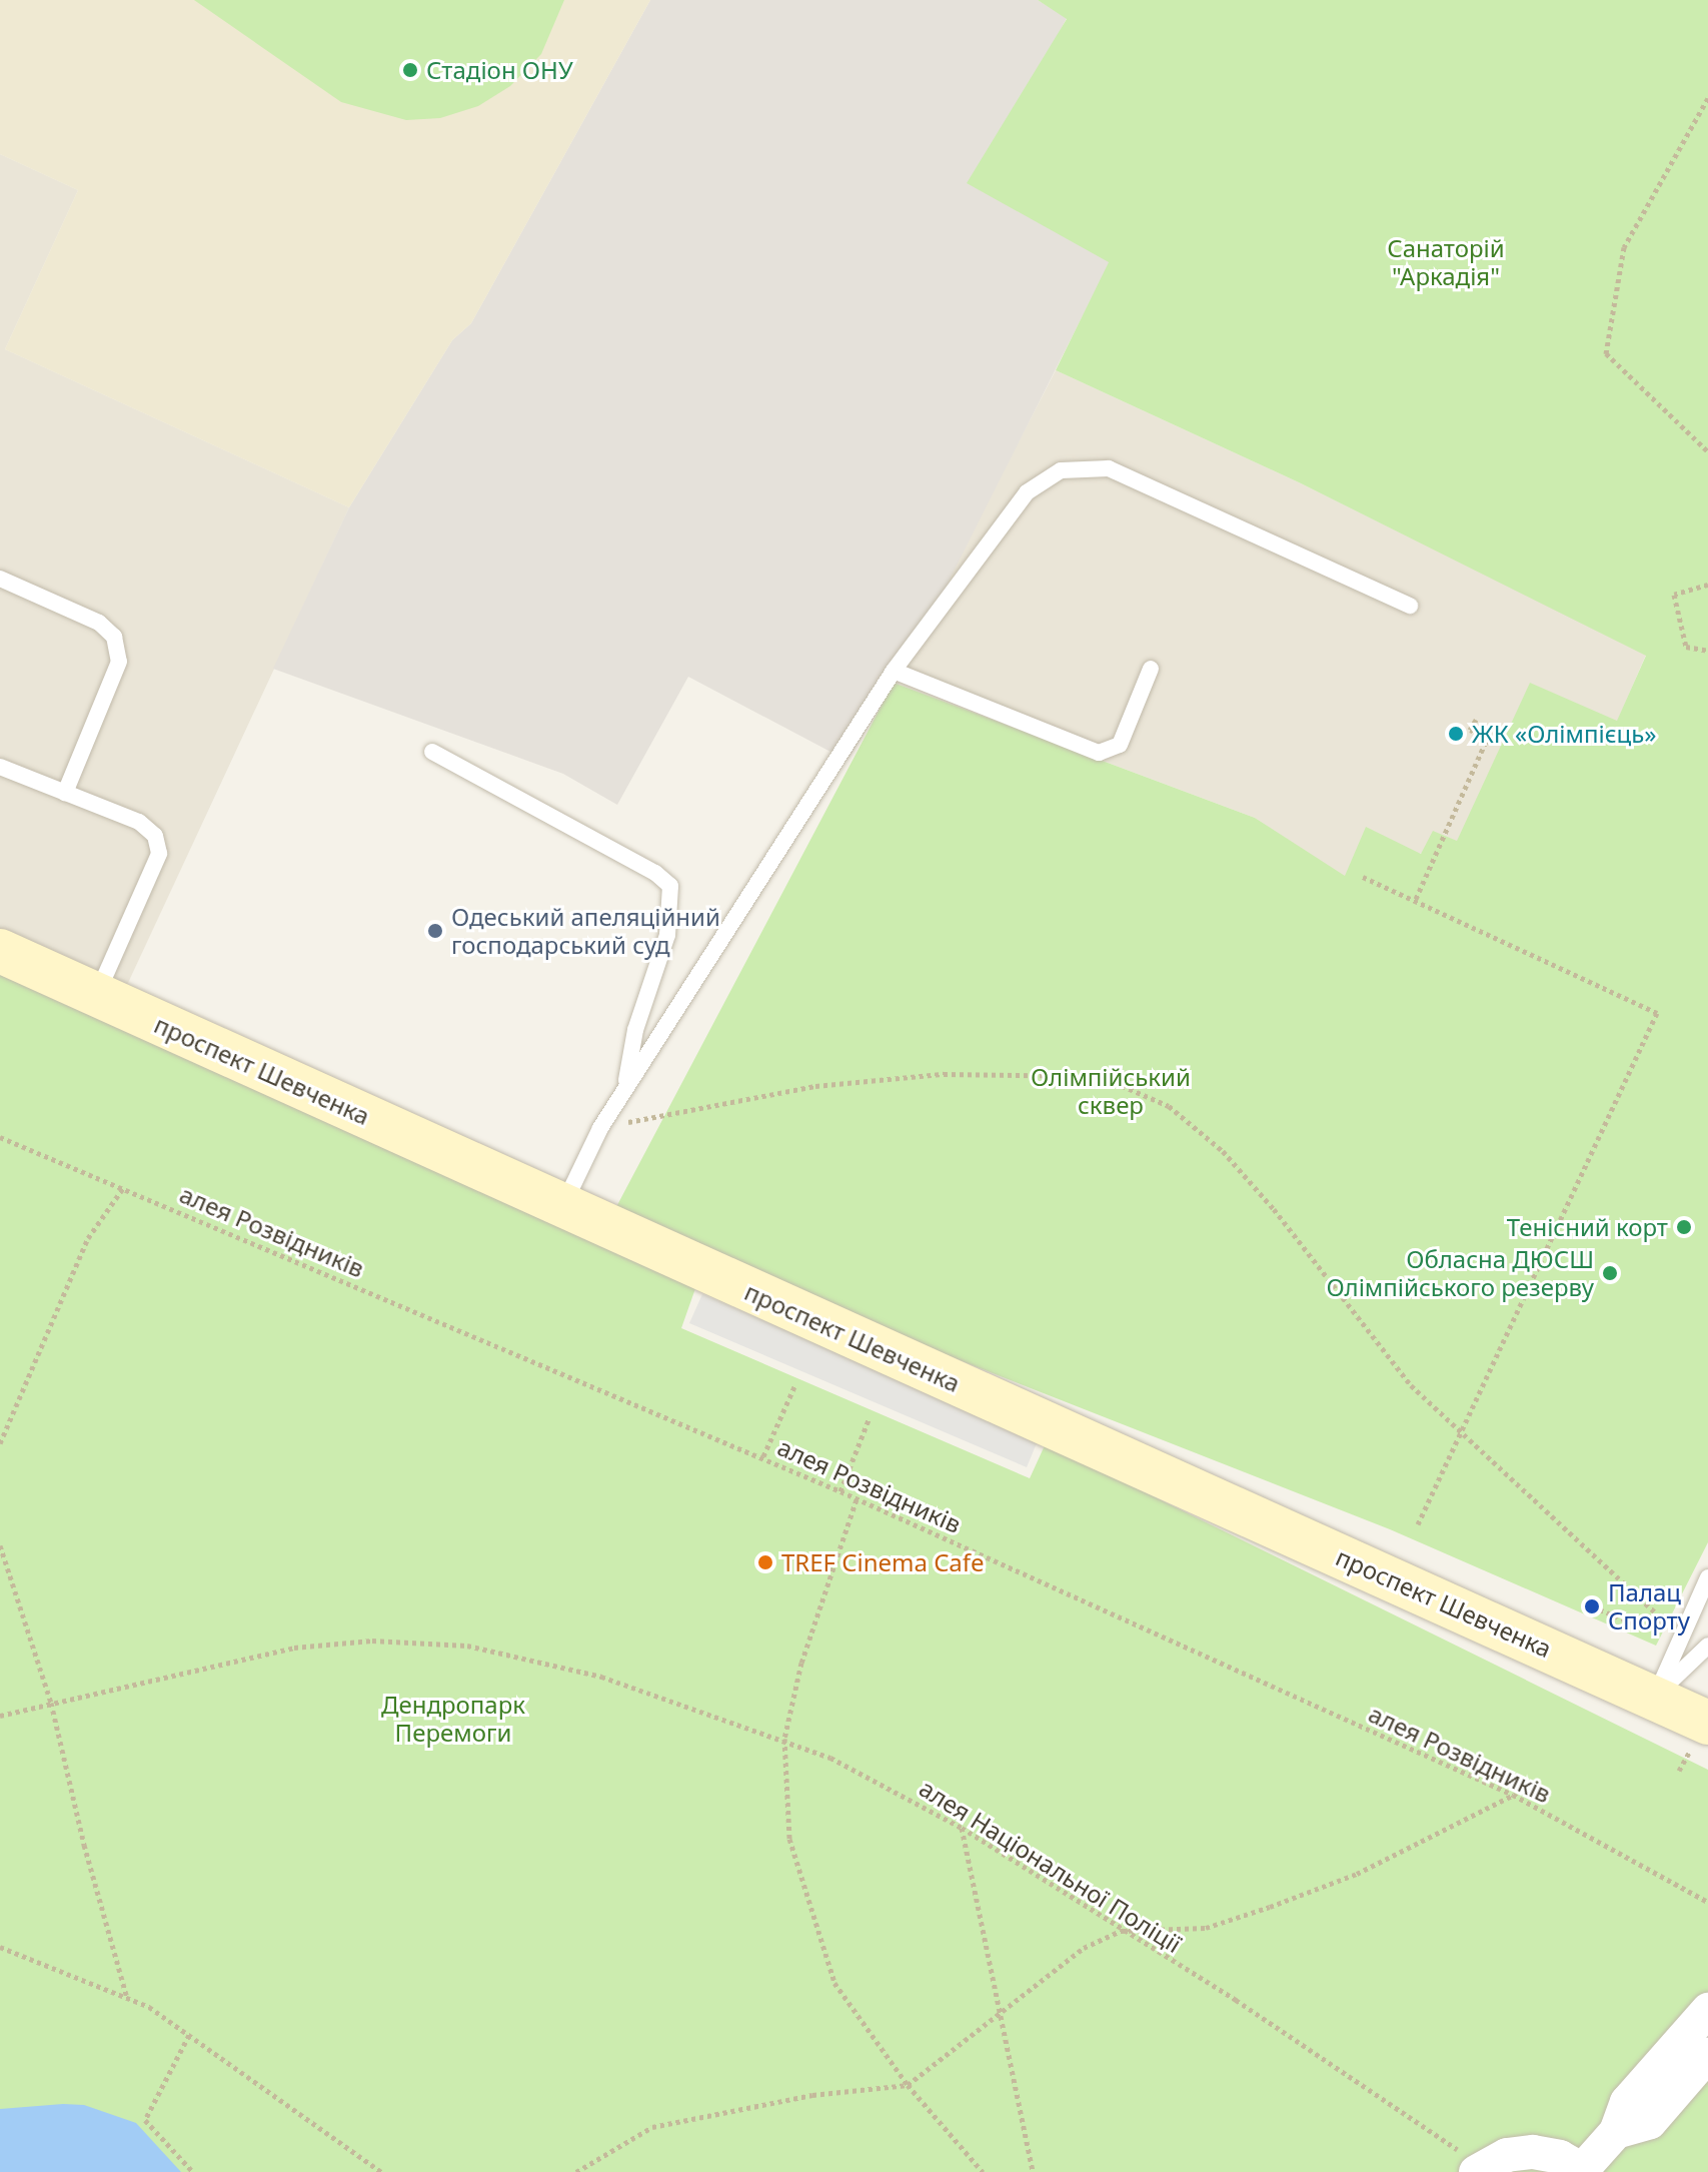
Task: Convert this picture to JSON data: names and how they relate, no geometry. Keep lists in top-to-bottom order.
{
  "streets": {
    "main road": ["проспект Шевченка"],
    "path": ["алея Розвідників", "алея Національної Поліції"]
  },
  "parks": ["Санаторій \"Аркадія\"", "Олімпійський сквер", "Дендропарк Перемоги"],
  "places": [
    "Стадіон ОНУ",
    "ЖК «Олімпієць»",
    "Одеський апеляційний господарський суд",
    "Тенісний корт",
    "Обласна ДЮСШ Олімпійського резерву",
    "TREF Cinema Cafe",
    "Палац Спорту"
  ]
}
